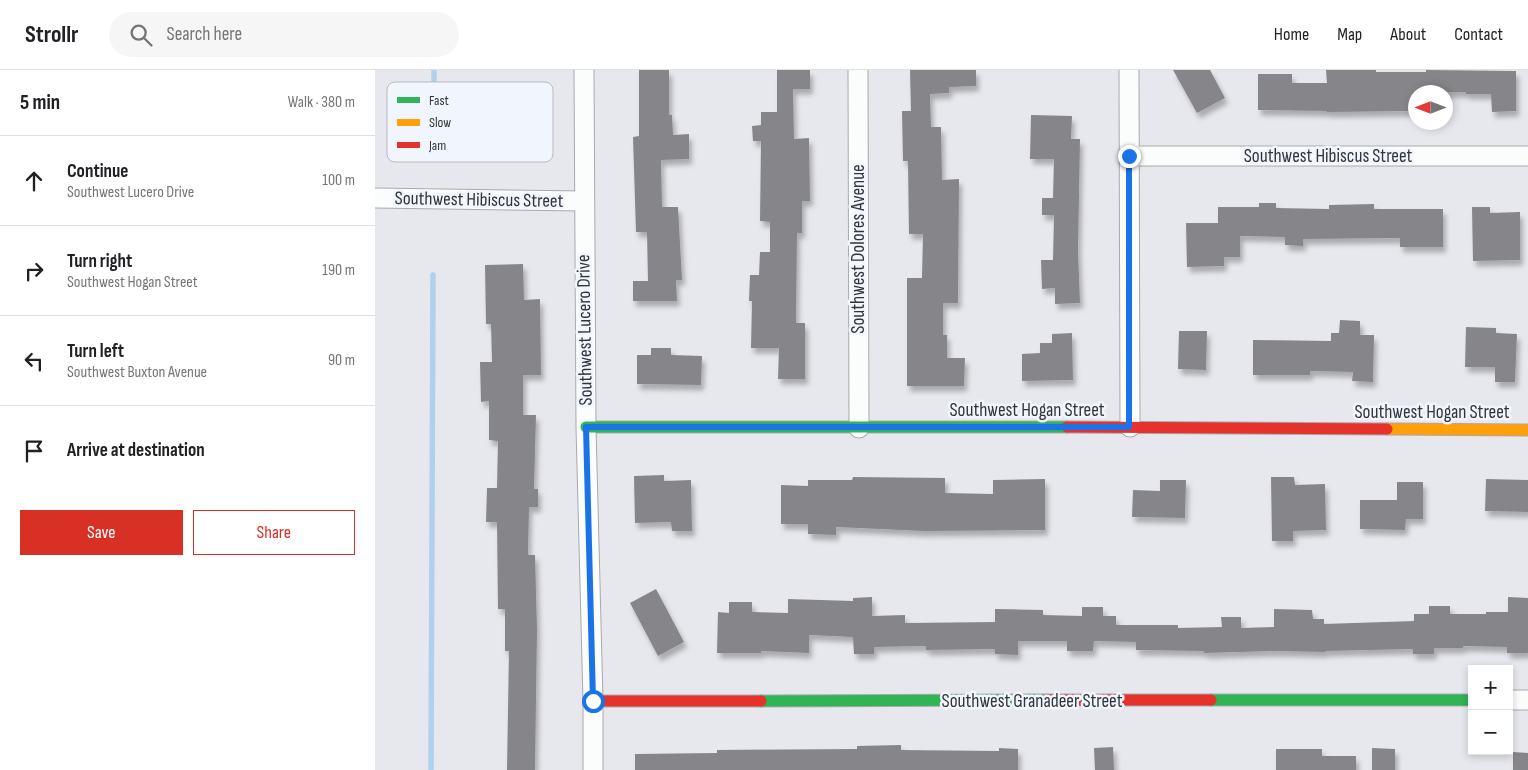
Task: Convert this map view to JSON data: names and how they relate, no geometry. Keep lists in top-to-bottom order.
{
  "streets": {
    "street": [
      "Southwest Hibiscus Street",
      "Southwest Dolores Avenue",
      "Southwest Lucero Drive",
      "Southwest Hogan Street",
      "Southwest Granadeer Street"
    ]
  },
  "crossings": [
    ["Southwest Hibiscus Street", "Southwest Lucero Drive"],
    ["Southwest Dolores Avenue", "Southwest Hogan Street"],
    ["Southwest Lucero Drive", "Southwest Hogan Street"],
    ["Southwest Lucero Drive", "Southwest Granadeer Street"]
  ],
  "legend": ["Fast", "Slow", "Jam"],
  "north": "left",
  "page": {
    "header": "Strollr",
    "search": "Search here",
    "nav": [
      "Home",
      "Map",
      "About",
      "Contact"
    ],
    "heading": ["5 min", "Walk · 380 m"],
    "list": [
      ["Continue", "Southwest Lucero Drive", "100 m"],
      ["Turn right", "Southwest Hogan Street", "190 m"],
      ["Turn left", "Southwest Buxton Avenue", "90 m"],
      "Arrive at destination"
    ],
    "buttons": ["Save", "Share"],
    "map_buttons": ["+", "−"]
  }
}
